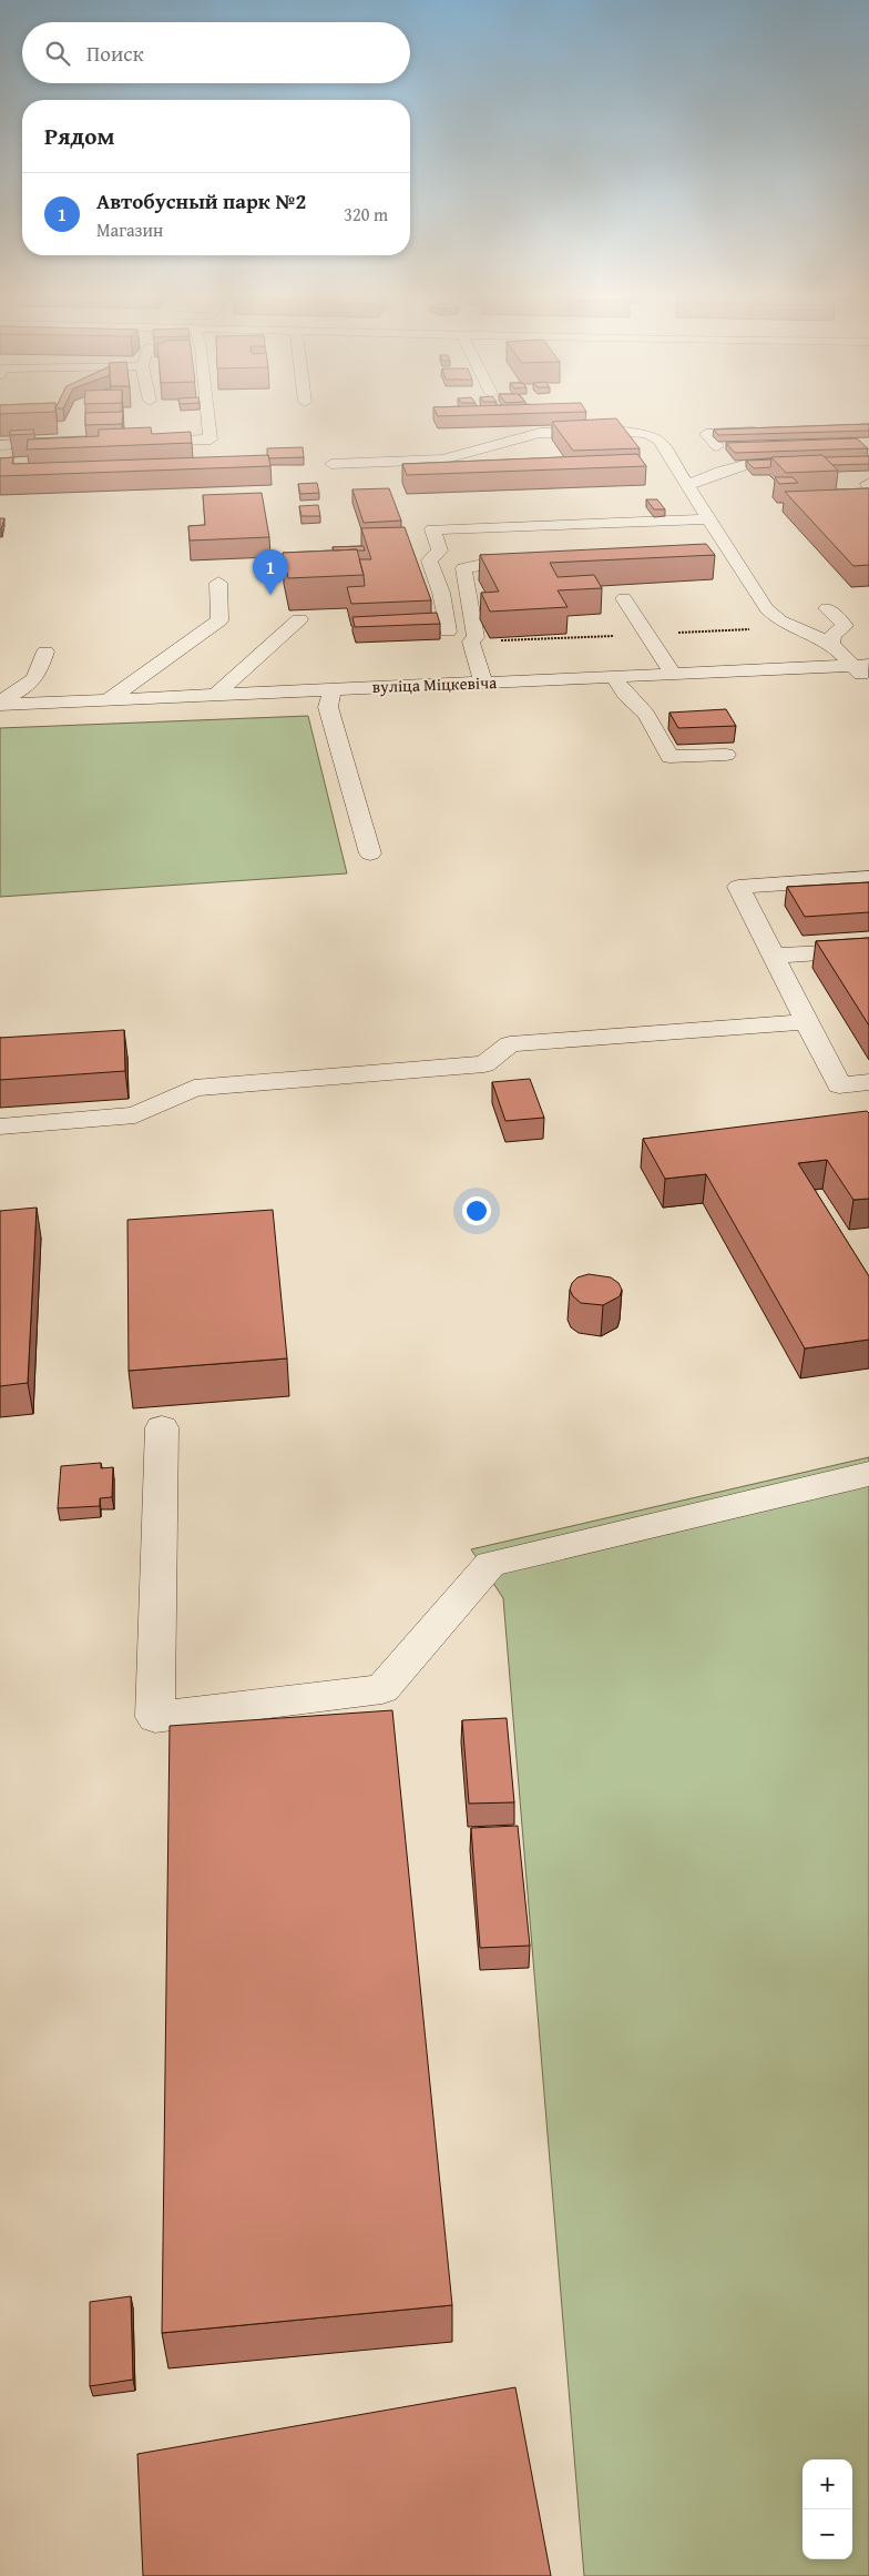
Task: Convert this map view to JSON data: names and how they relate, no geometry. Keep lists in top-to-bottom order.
{
  "streets": {
    "street": ["вуліца Міцкевіча"]
  },
  "page": {
    "search": "Поиск",
    "heading": "Рядом",
    "list": [
      {
        "mark": "1",
        "name": "Автобусный парк №2",
        "note": "Магазин",
        "value": "320 m"
      }
    ],
    "pins": "1",
    "map_buttons": ["+", "−"]
  }
}
